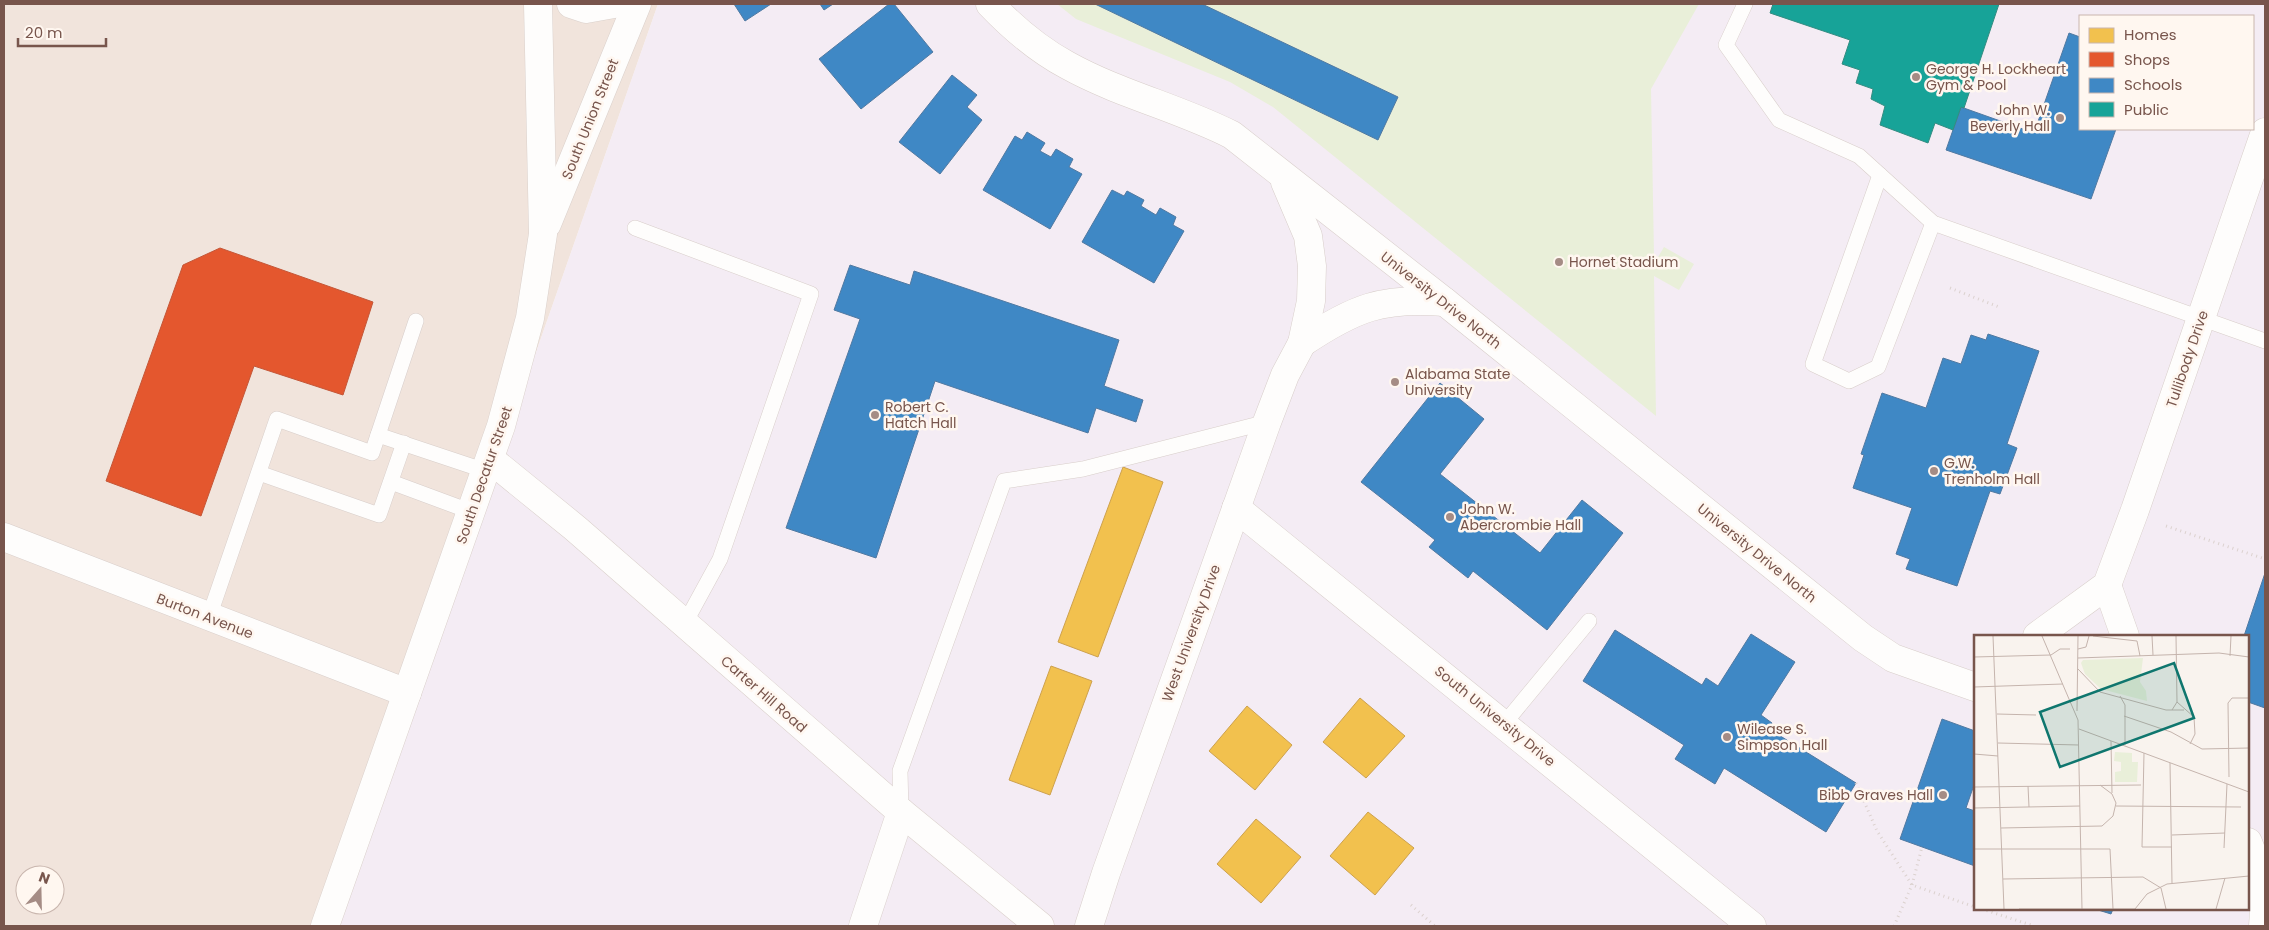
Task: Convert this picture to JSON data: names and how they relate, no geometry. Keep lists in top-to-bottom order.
{
  "streets": {
    "street": [
      "South Union Street",
      "University Drive North",
      "Tullibody Drive",
      "South Decatur Street",
      "Burton Avenue",
      "West University Drive",
      "Carter Hill Road",
      "South University Drive"
    ]
  },
  "crossings": [
    ["South Union Street", "South Decatur Street"],
    ["University Drive North", "West University Drive"],
    ["South Decatur Street", "Burton Avenue"],
    ["South Decatur Street", "Carter Hill Road"],
    ["West University Drive", "South University Drive"]
  ],
  "places": [
    "George H. Lockheart Gym & Pool",
    "John W. Beverly Hall",
    "Hornet Stadium",
    "Alabama State University",
    "Robert C. Hatch Hall",
    "G.W. Trenholm Hall",
    "John W. Abercrombie Hall",
    "Wilease S. Simpson Hall",
    "Bibb Graves Hall"
  ],
  "legend": [
    "Homes",
    "Shops",
    "Schools",
    "Public"
  ],
  "scale_bar": "20 m",
  "north": "top"
}
